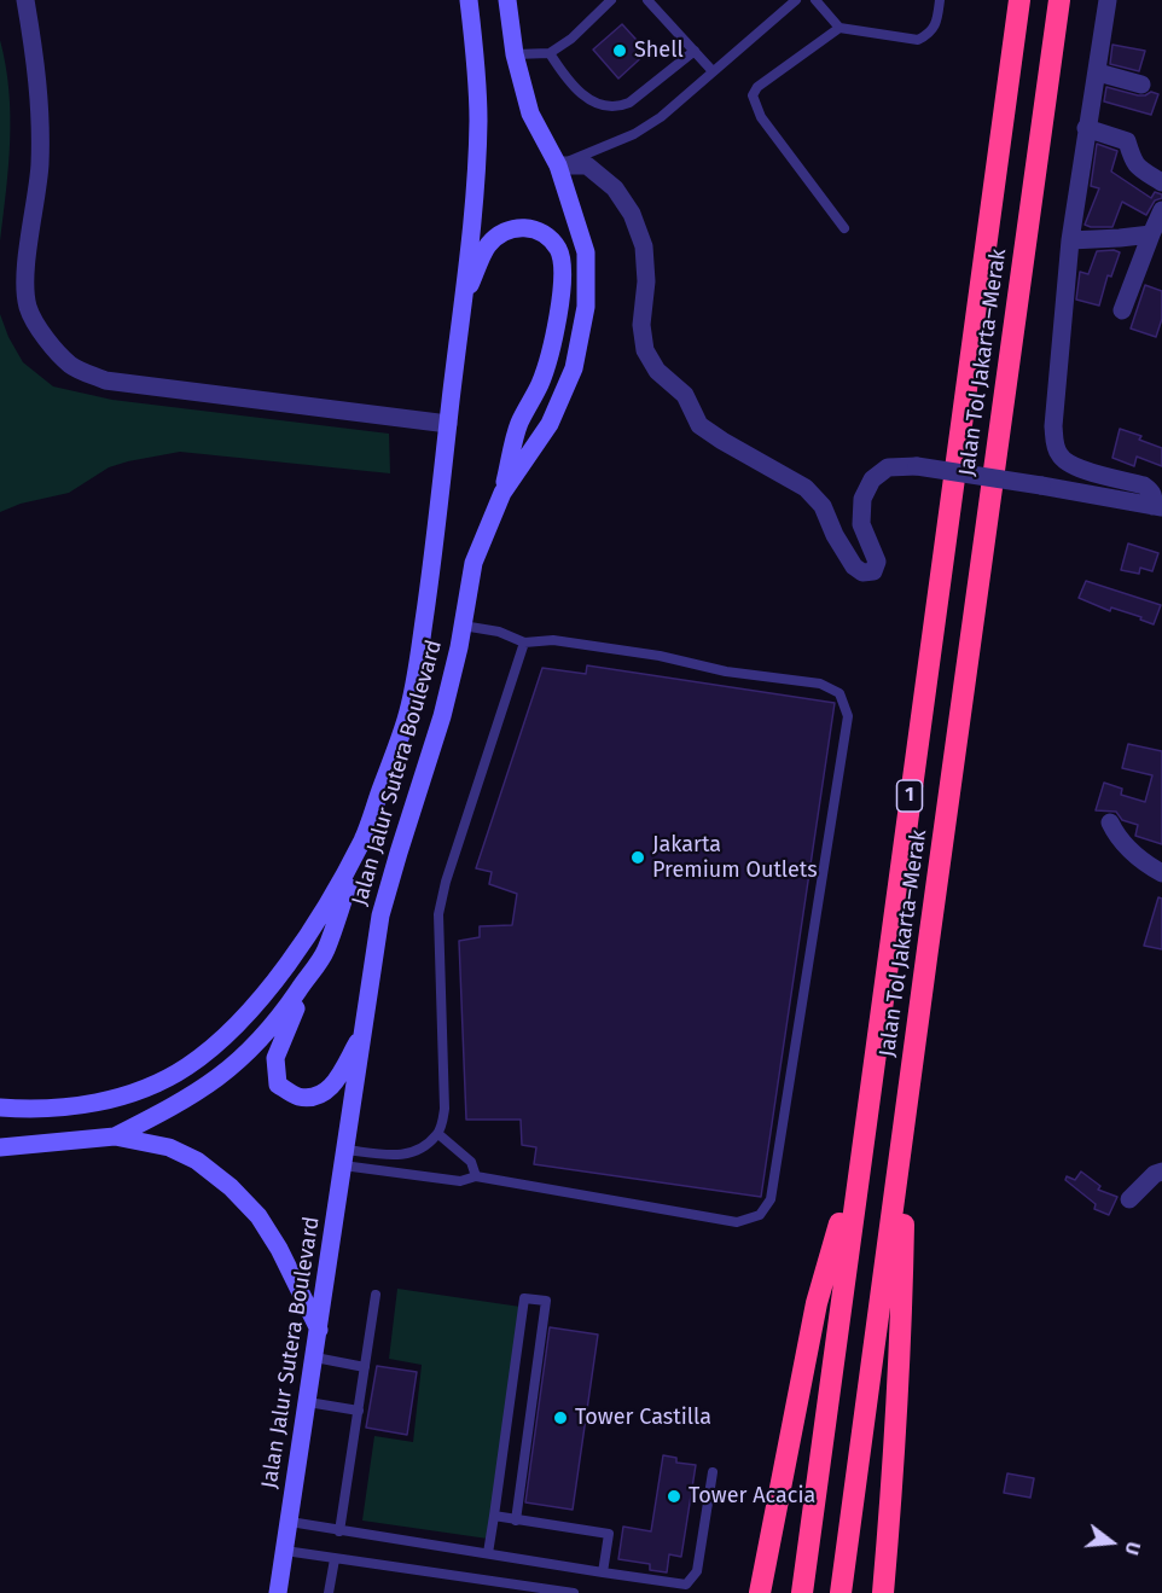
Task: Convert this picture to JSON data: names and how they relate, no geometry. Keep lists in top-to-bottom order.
{
  "streets": {
    "highway": ["Jalan Tol Jakarta–Merak", "1"],
    "main road": ["Jalan Jalur Sutera Boulevard"]
  },
  "places": [
    "Shell",
    "Jakarta Premium Outlets",
    "Tower Castilla",
    "Tower Acacia"
  ],
  "north": "right"
}
